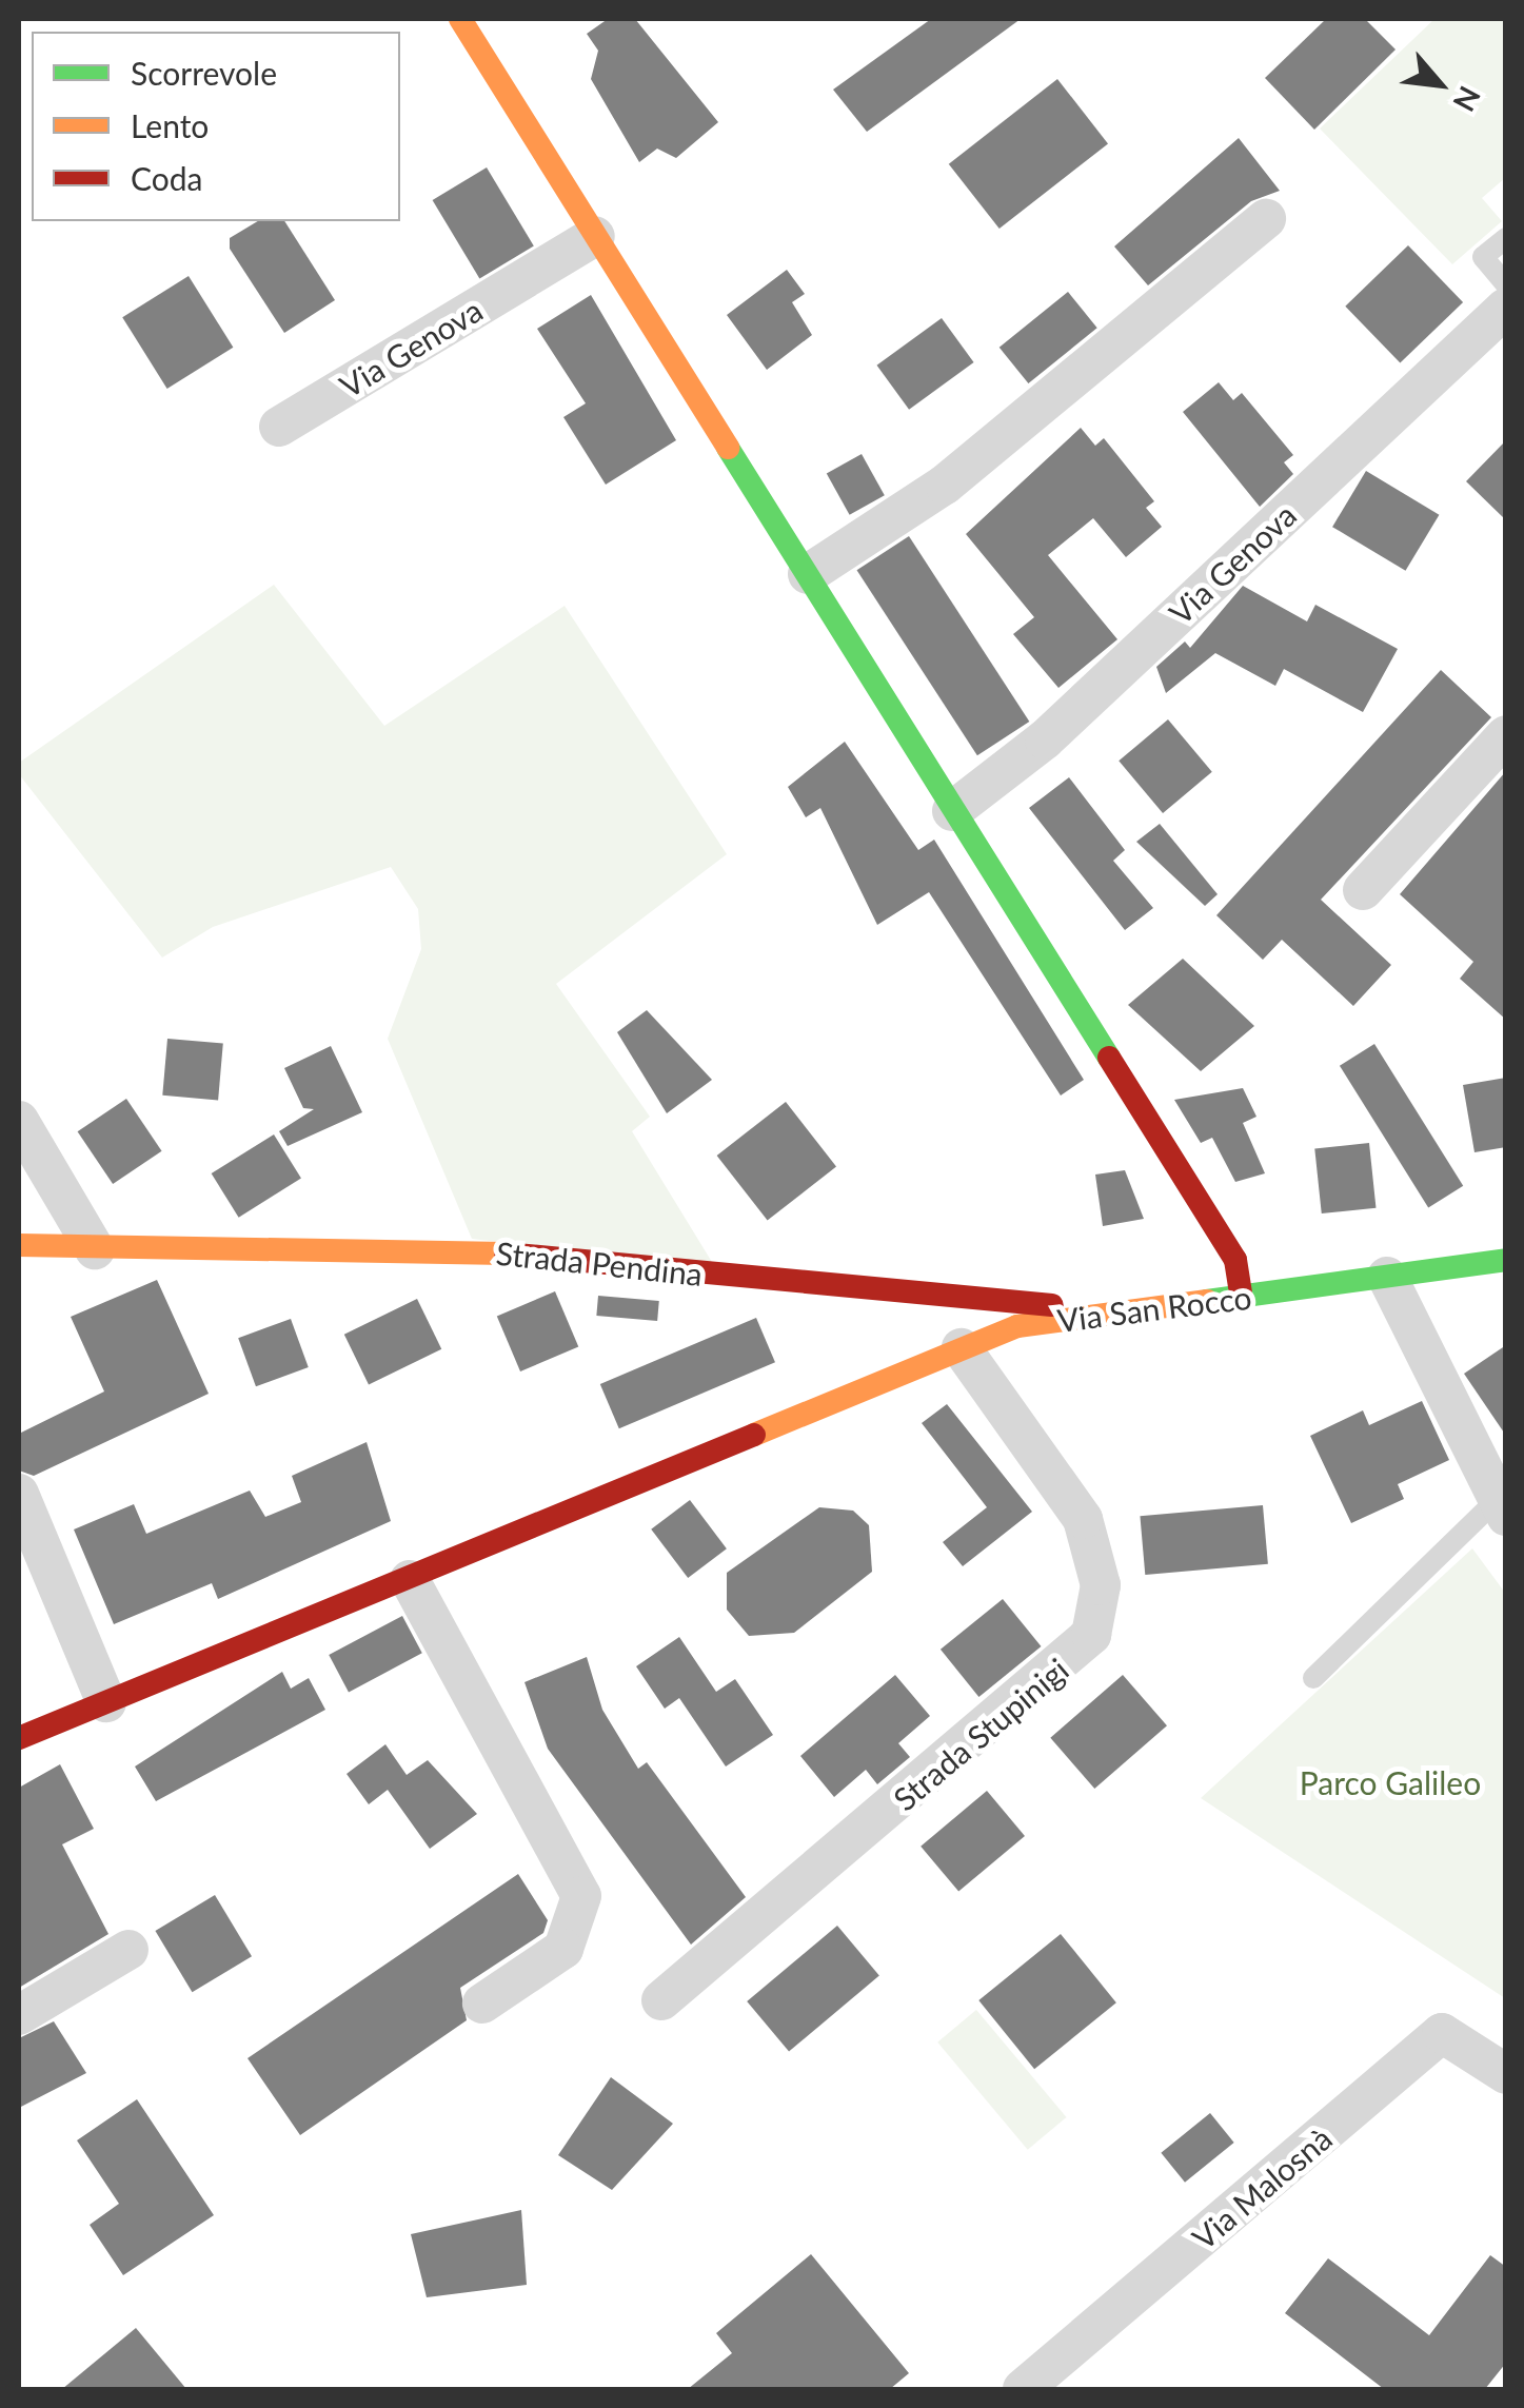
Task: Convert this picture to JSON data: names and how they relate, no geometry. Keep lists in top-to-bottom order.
{
  "streets": {
    "street": [
      "Via Genova",
      "Strada Pendina",
      "Via San Rocco",
      "Strada Stupinigi",
      "Via Malosnà"
    ]
  },
  "crossings": [
    ["Strada Pendina", "Via San Rocco"],
    ["Via San Rocco", "Strada Stupinigi"]
  ],
  "parks": ["Parco Galileo"],
  "legend": ["Scorrevole", "Lento", "Coda"],
  "north": "bottom right"
}
